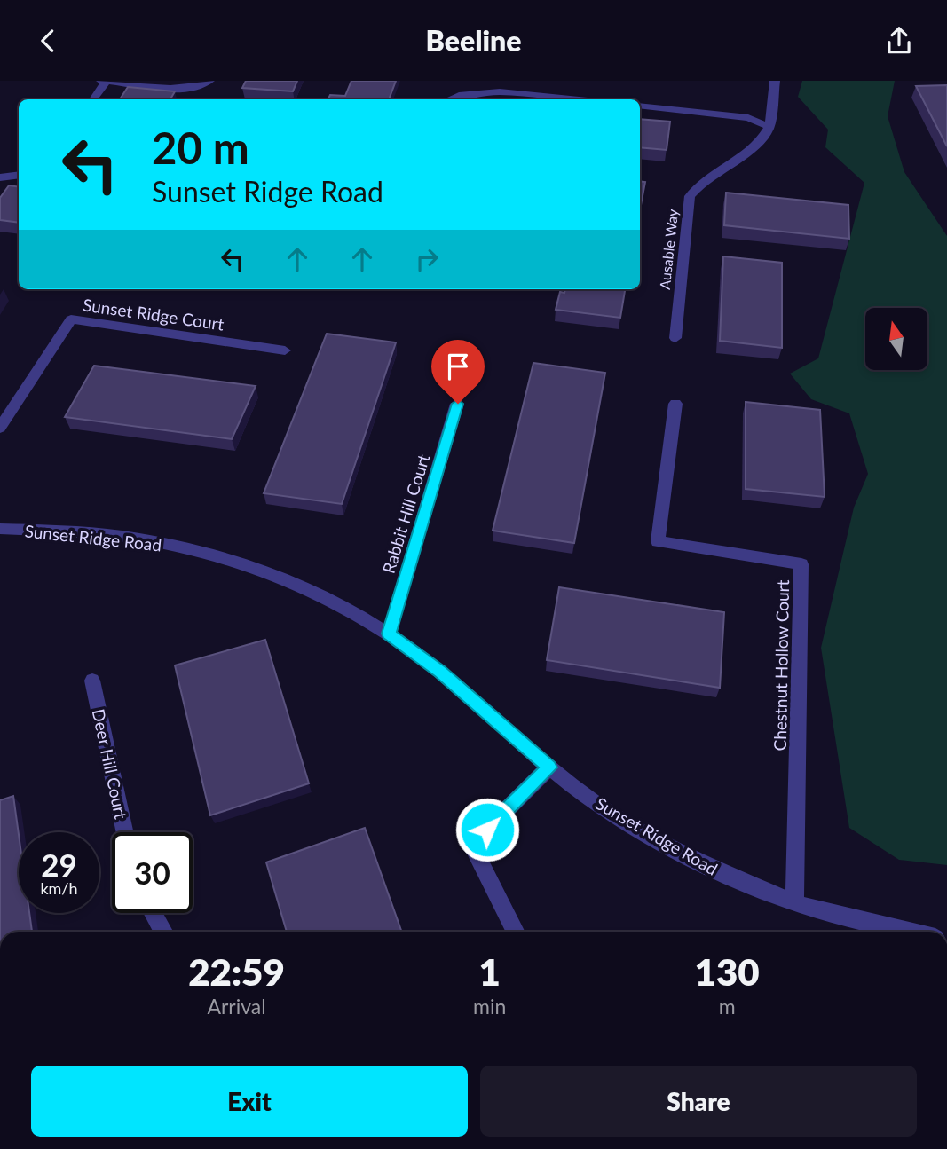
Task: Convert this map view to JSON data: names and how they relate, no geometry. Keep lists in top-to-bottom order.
{
  "streets": {
    "street": [
      "Ausable Way",
      "Sunset Ridge Court",
      "Rabbit Hill Court",
      "Sunset Ridge Road",
      "Chestnut Hollow Court",
      "Deer Hill Court"
    ]
  },
  "crossings": [
    ["Rabbit Hill Court", "Sunset Ridge Road"],
    ["Sunset Ridge Road", "Chestnut Hollow Court"]
  ],
  "north": "top",
  "page": {
    "header": "Beeline",
    "turn": ["20 m", "Sunset Ridge Road"],
    "speed": "29 km/h",
    "limit": "30",
    "eta": [
      "22:59",
      "Arrival",
      "1",
      "min",
      "130",
      "m"
    ],
    "buttons": ["Exit", "Share"]
  }
}
